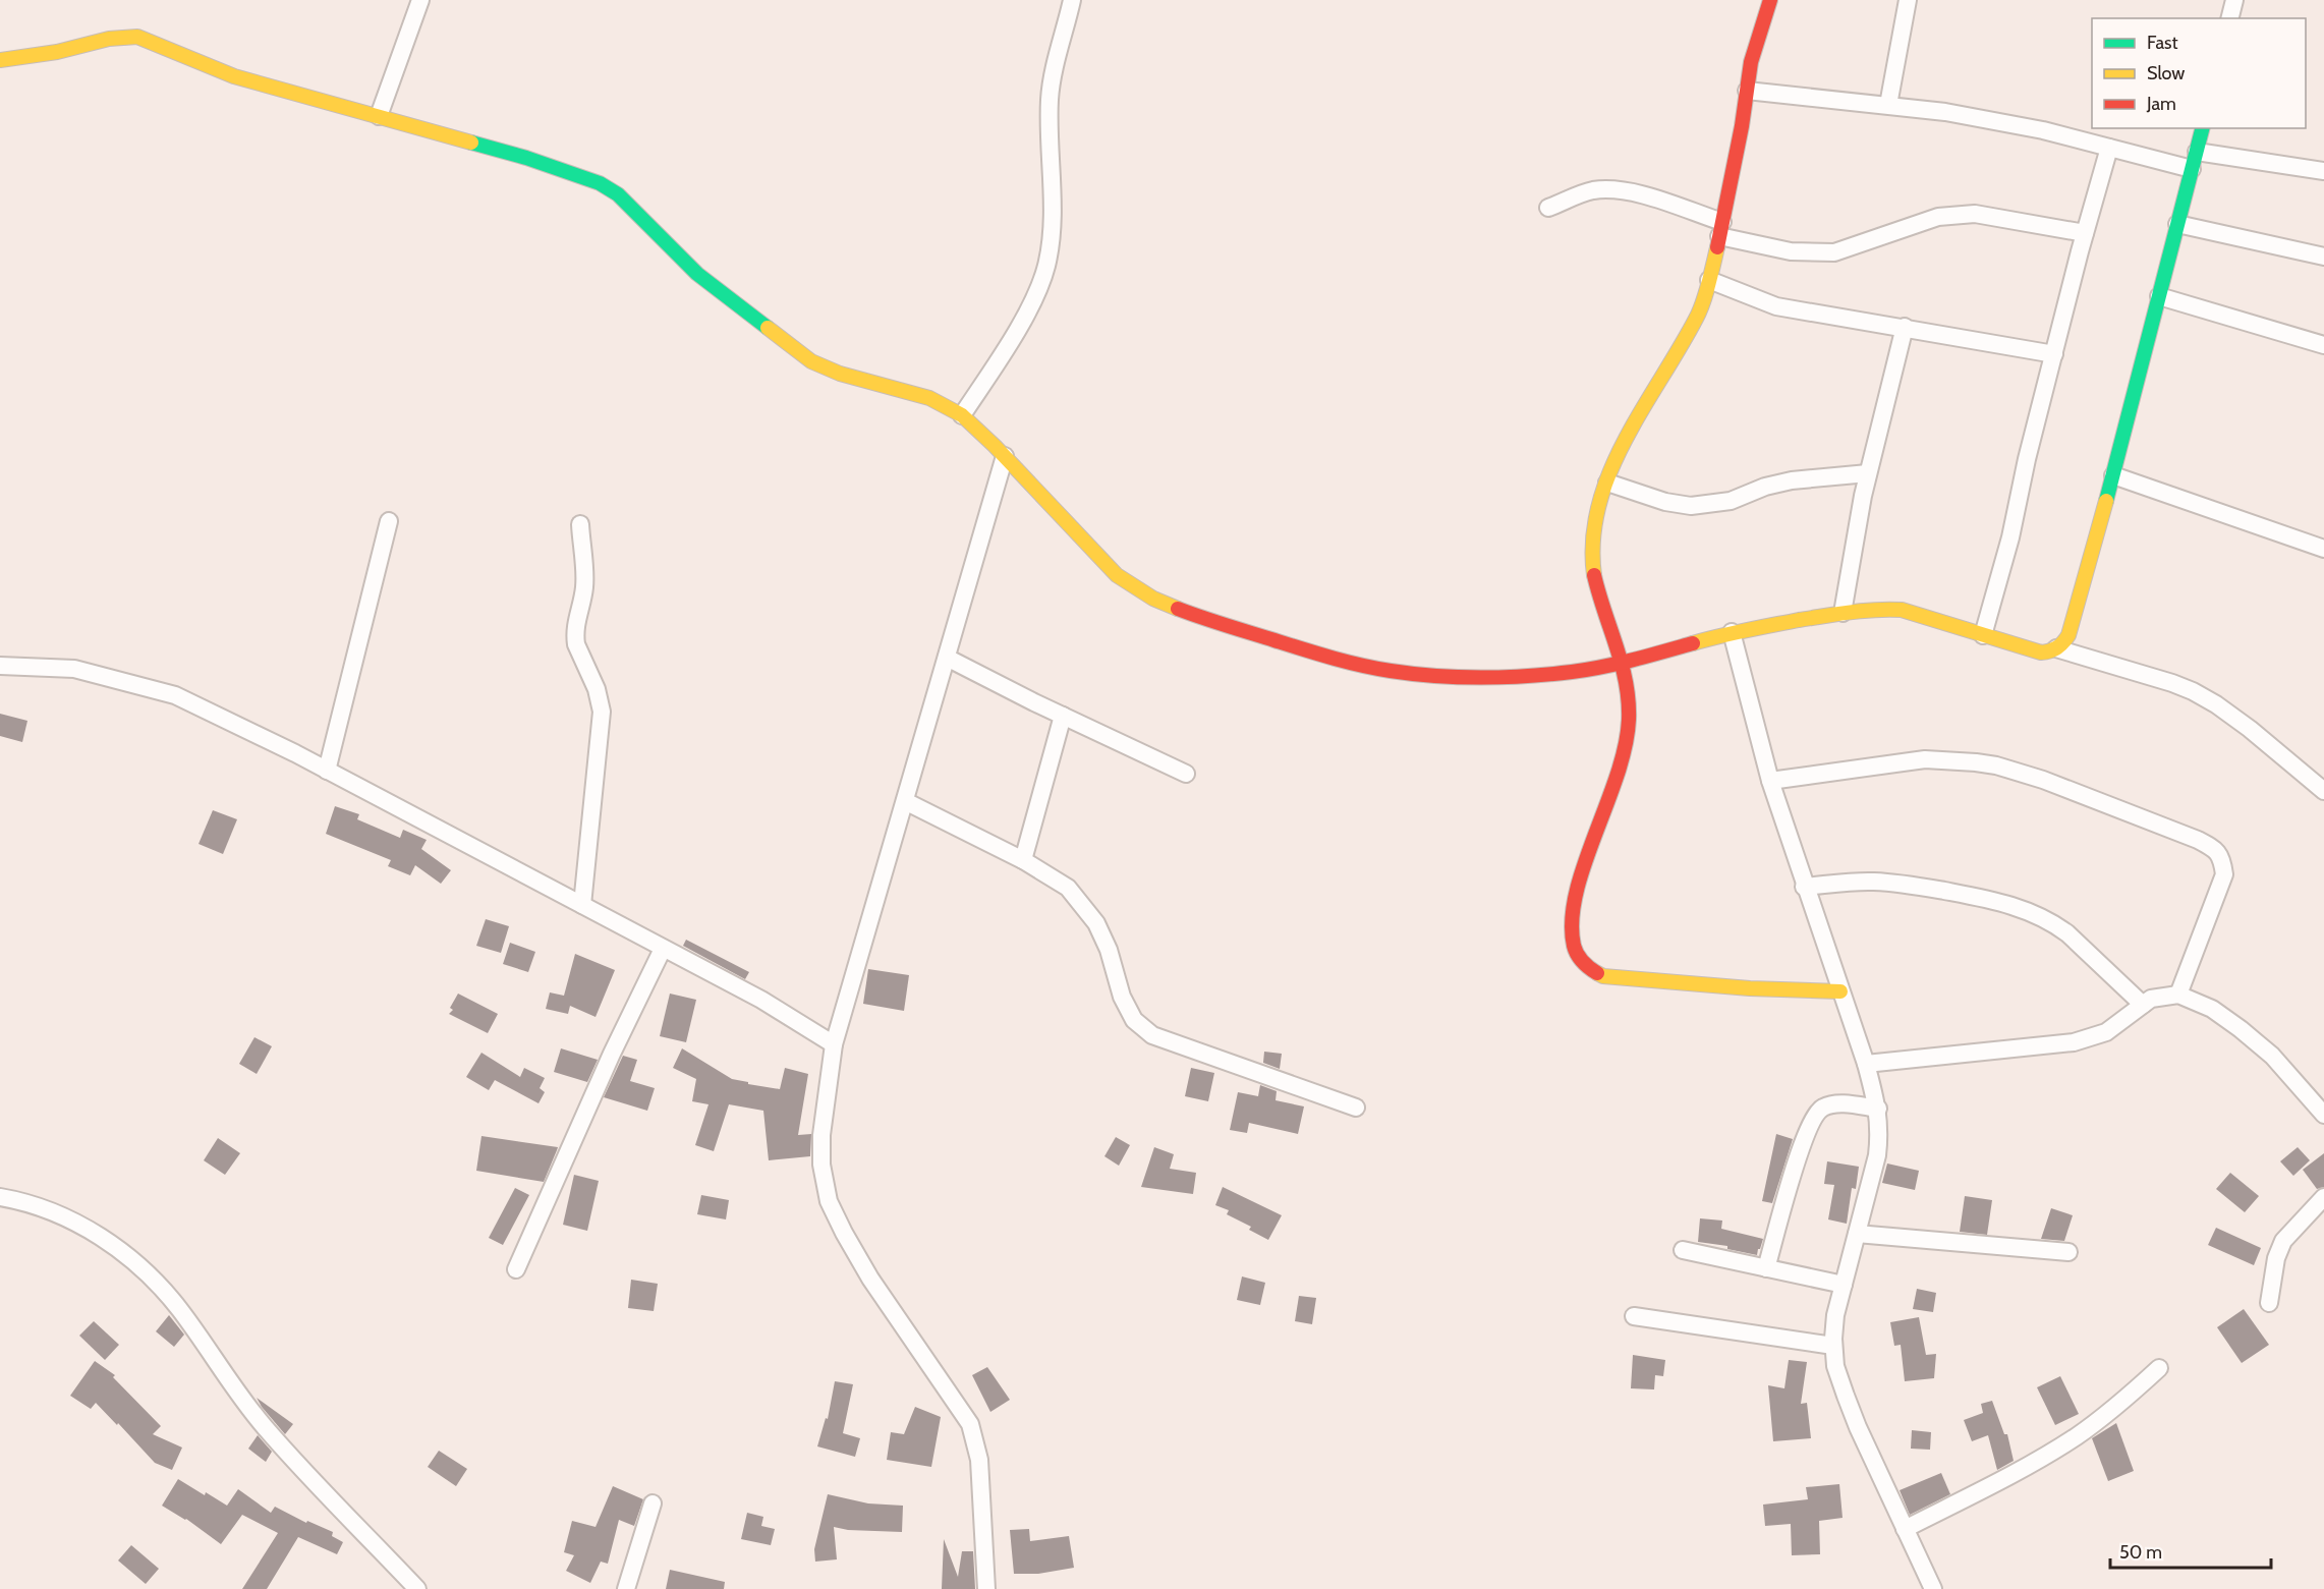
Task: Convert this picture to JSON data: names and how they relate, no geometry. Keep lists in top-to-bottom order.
{
  "legend": ["Fast", "Slow", "Jam"],
  "scale_bar": "50 m"
}
